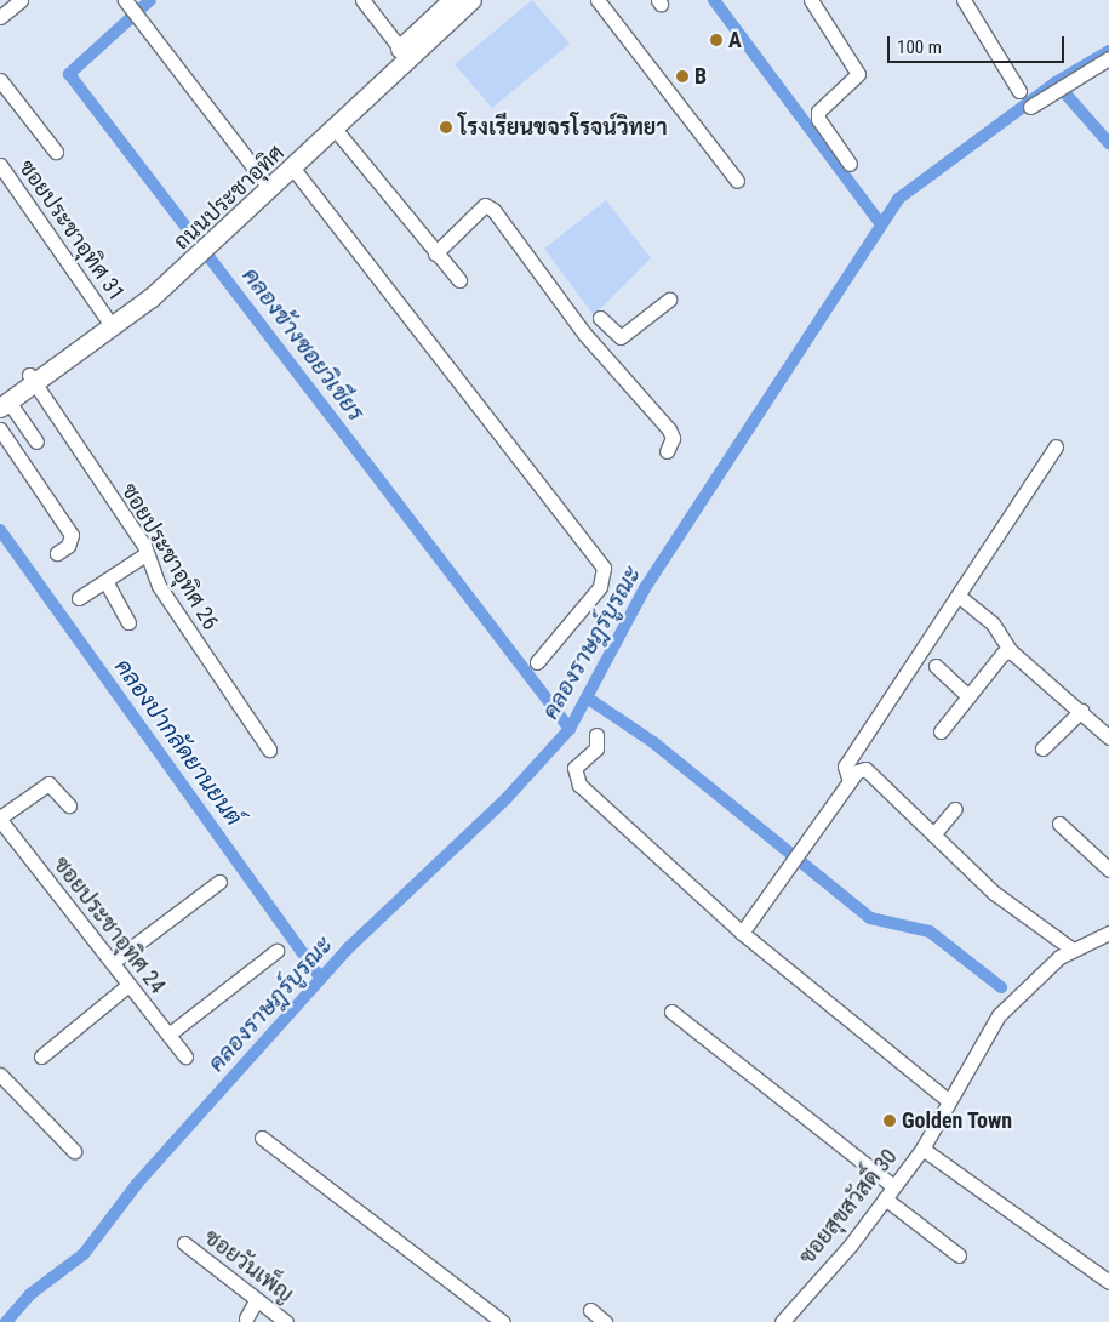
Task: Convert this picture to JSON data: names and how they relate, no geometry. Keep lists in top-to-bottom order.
{
  "streets": {
    "main road": ["ถนนประชาอุทิศ"],
    "street": [
      "ซอยประชาอุทิศ 31",
      "ซอยประชาอุทิศ 26",
      "ซอยประชาอุทิศ 24",
      "ซอยสุขสวัสดิ์ 30",
      "ซอยวันเพ็ญ"
    ]
  },
  "crossings": [
    ["ถนนประชาอุทิศ", "ซอยประชาอุทิศ 31"],
    ["ถนนประชาอุทิศ", "ซอยประชาอุทิศ 26"]
  ],
  "water": ["คลองข้างซอยวิเชียร", "คลองราษฎร์บูรณะ", "คลองปากลัดยานยนต์"],
  "places": [
    "A",
    "B",
    "โรงเรียนขจรโรจน์วิทยา",
    "Golden Town"
  ],
  "scale_bar": "100 m"
}
